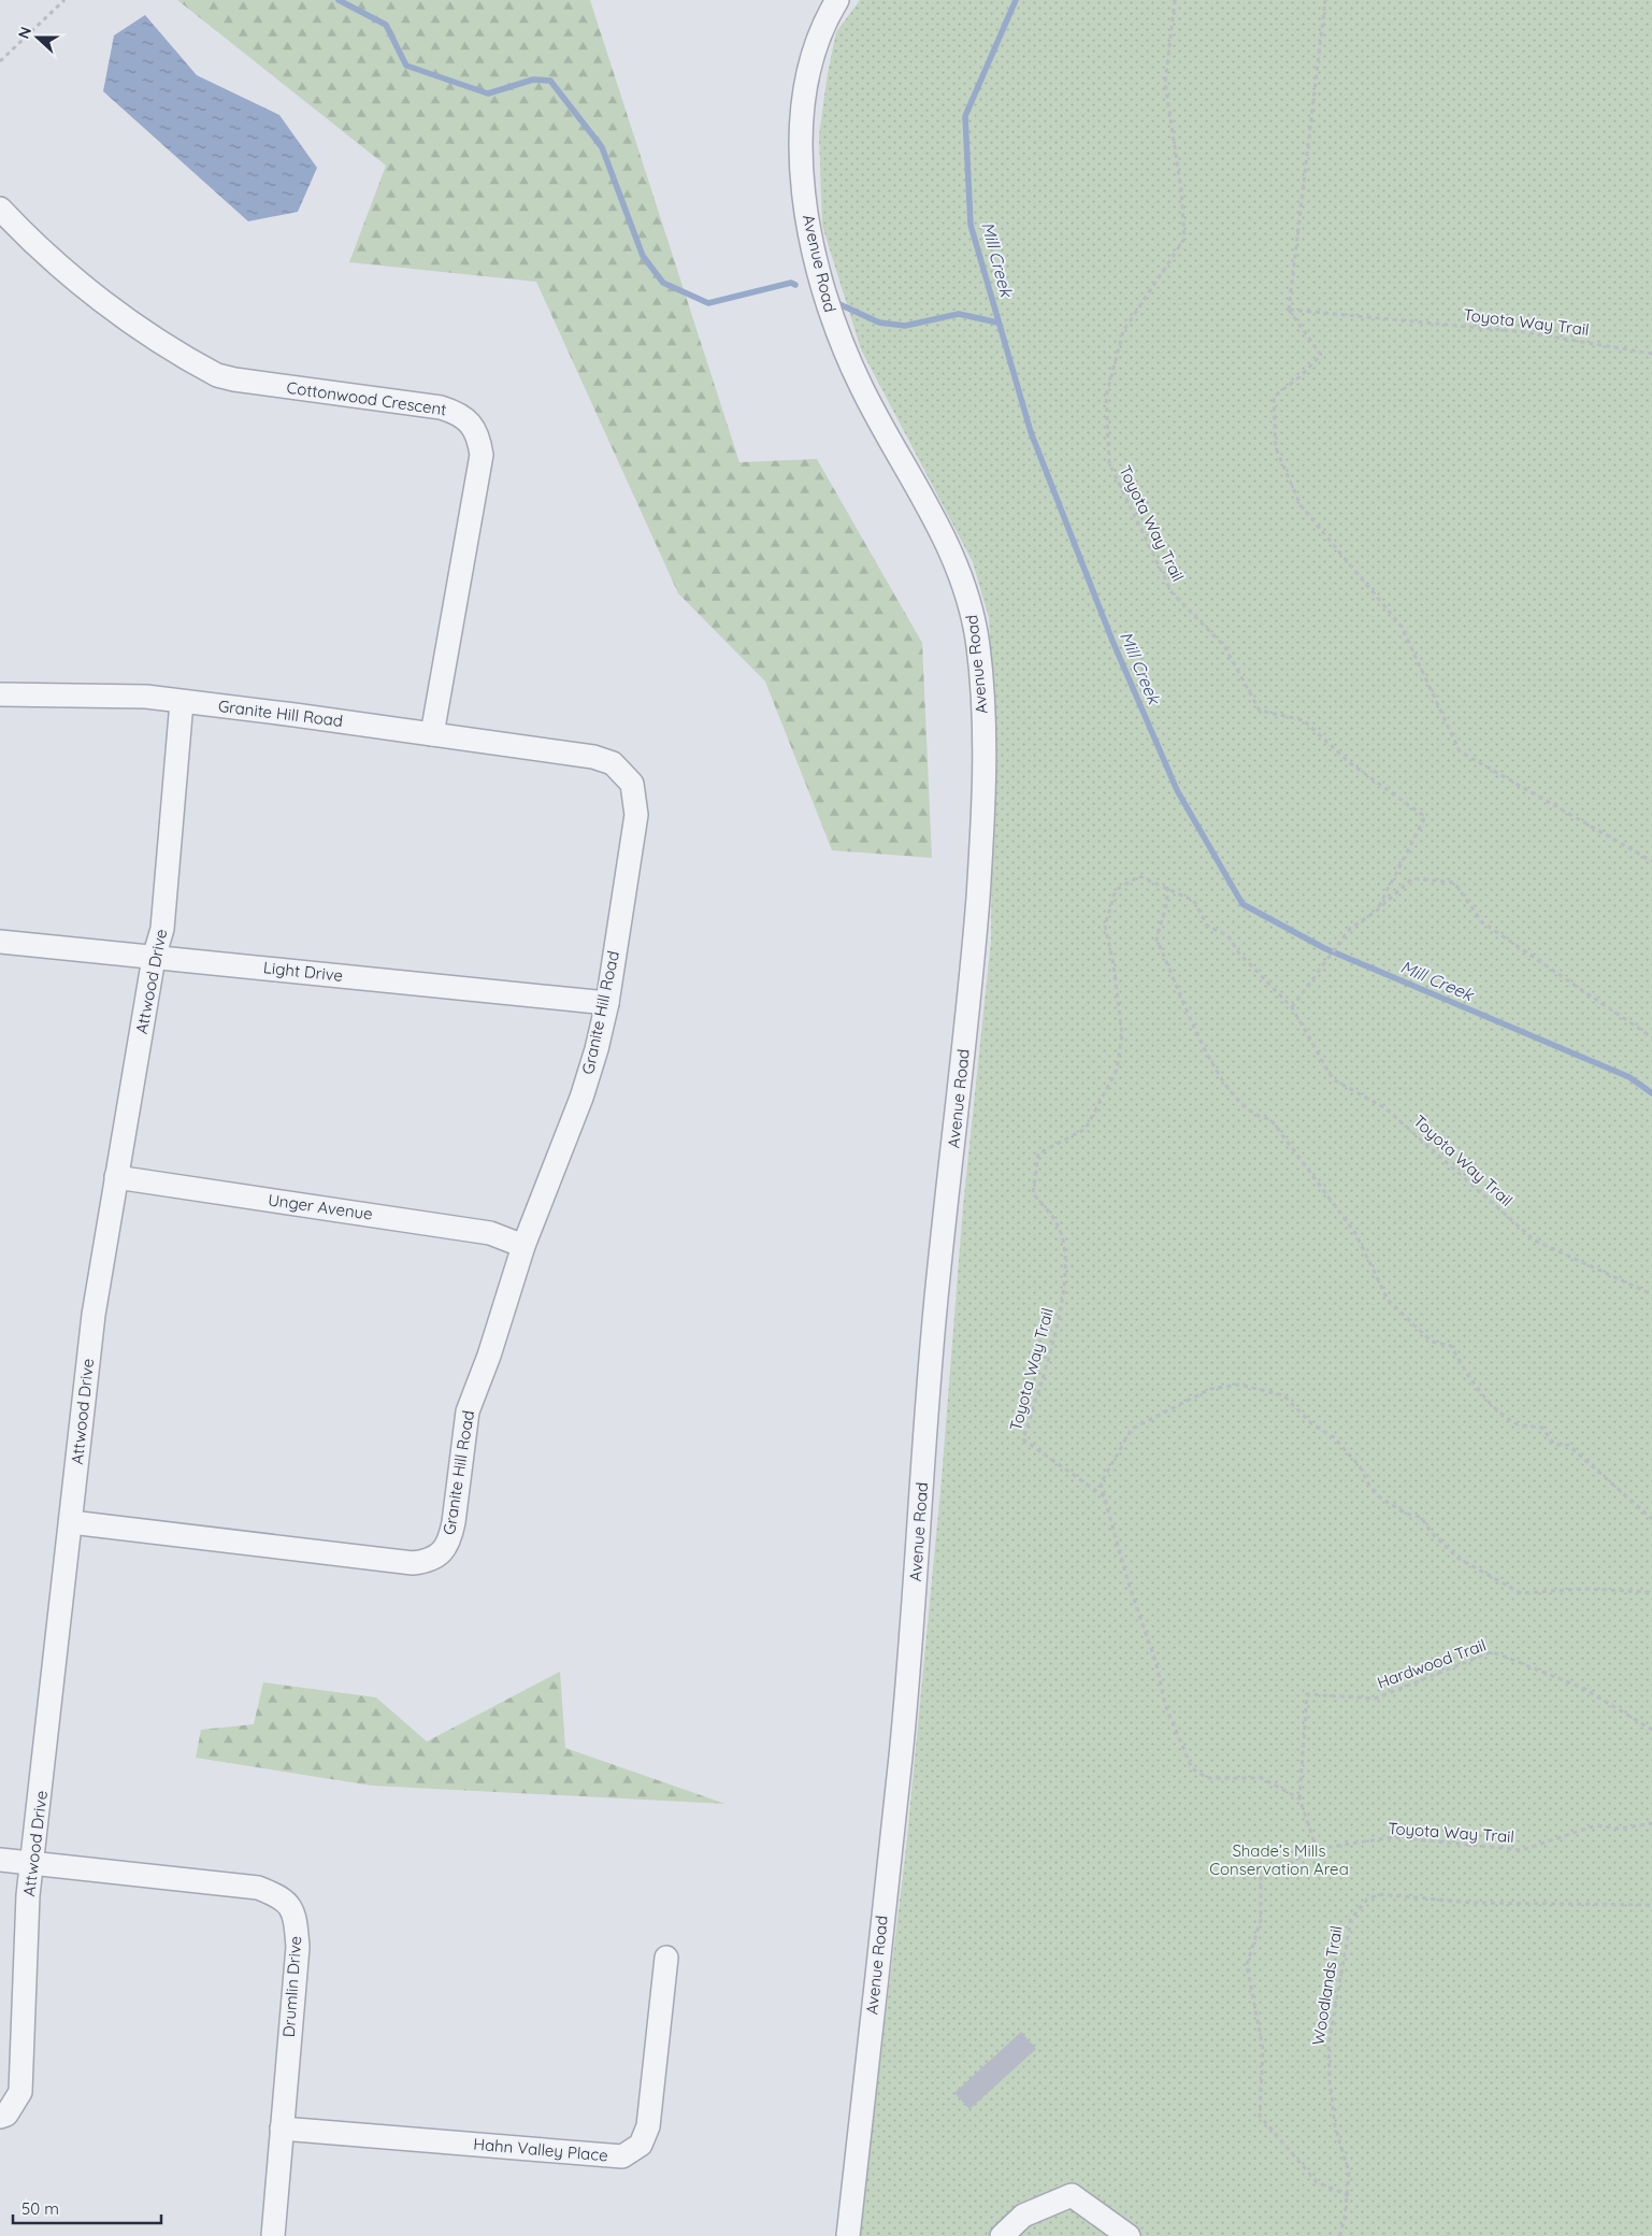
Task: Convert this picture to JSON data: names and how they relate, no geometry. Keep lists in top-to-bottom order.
{
  "streets": {
    "street": [
      "Avenue Road",
      "Cottonwood Crescent",
      "Granite Hill Road",
      "Light Drive",
      "Attwood Drive",
      "Unger Avenue",
      "Drumlin Drive",
      "Hahn Valley Place"
    ],
    "path": ["Toyota Way Trail", "Hardwood Trail", "Woodlands Trail"]
  },
  "crossings": [
    ["Cottonwood Crescent", "Granite Hill Road"],
    ["Granite Hill Road", "Light Drive"],
    ["Granite Hill Road", "Attwood Drive"],
    ["Granite Hill Road", "Unger Avenue"],
    ["Light Drive", "Attwood Drive"],
    ["Attwood Drive", "Unger Avenue"],
    ["Attwood Drive", "Drumlin Drive"],
    ["Drumlin Drive", "Hahn Valley Place"]
  ],
  "water": ["Mill Creek"],
  "parks": ["Shade’s Mills Conservation Area"],
  "scale_bar": "50 m",
  "north": "left"
}
